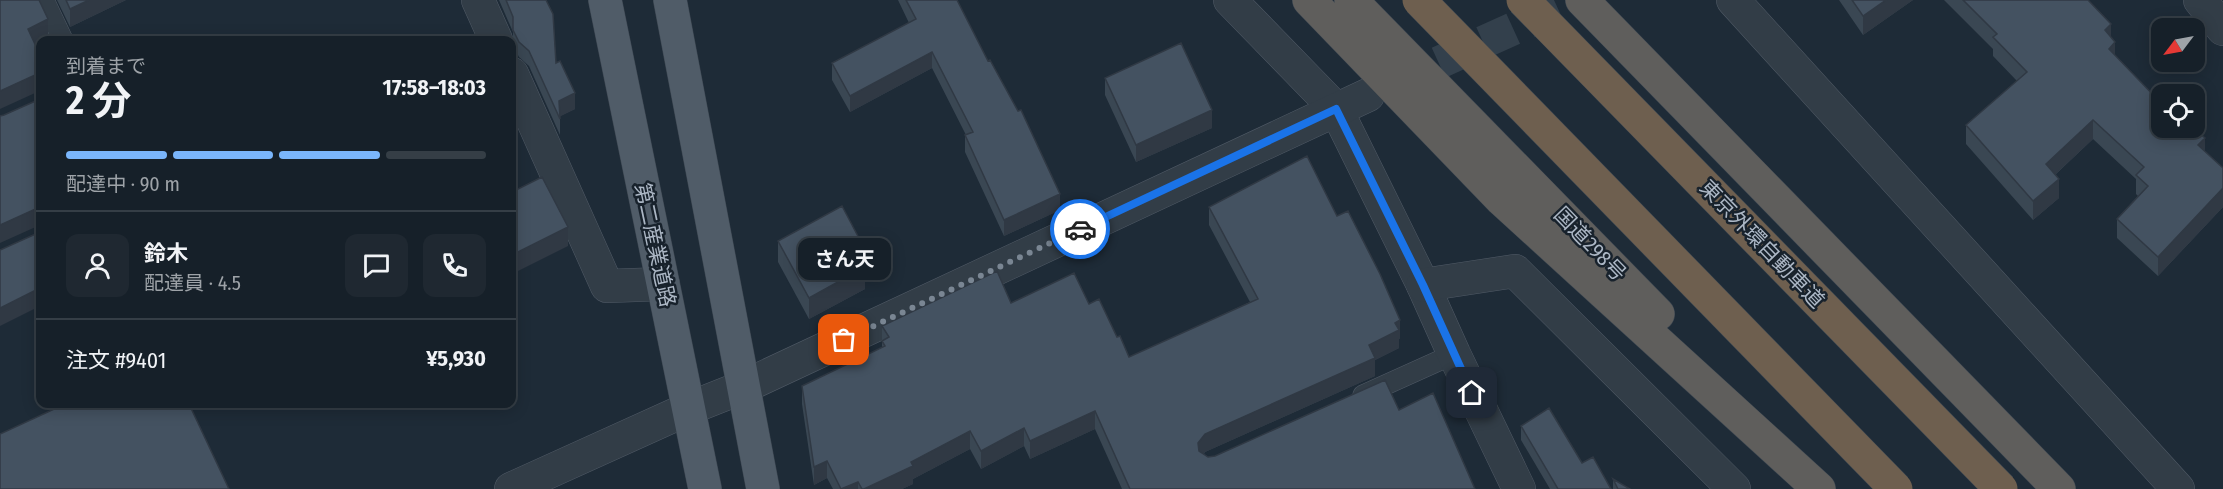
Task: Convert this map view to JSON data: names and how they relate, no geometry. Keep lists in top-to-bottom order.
{
  "streets": {
    "highway": ["国道298号", "東京外環自動車道"],
    "main road": ["第二産業道路"]
  },
  "places": ["さん天"],
  "north": "bottom left",
  "page": {
    "heading": ["2 分", "到着まで", "17:58–18:03"],
    "panel": [
      "鈴木",
      "配達員 · 4.5",
      "注文 #9401",
      "¥5,930"
    ],
    "bar": "配達中 · 90 m",
    "bubble": "さん天"
  }
}
